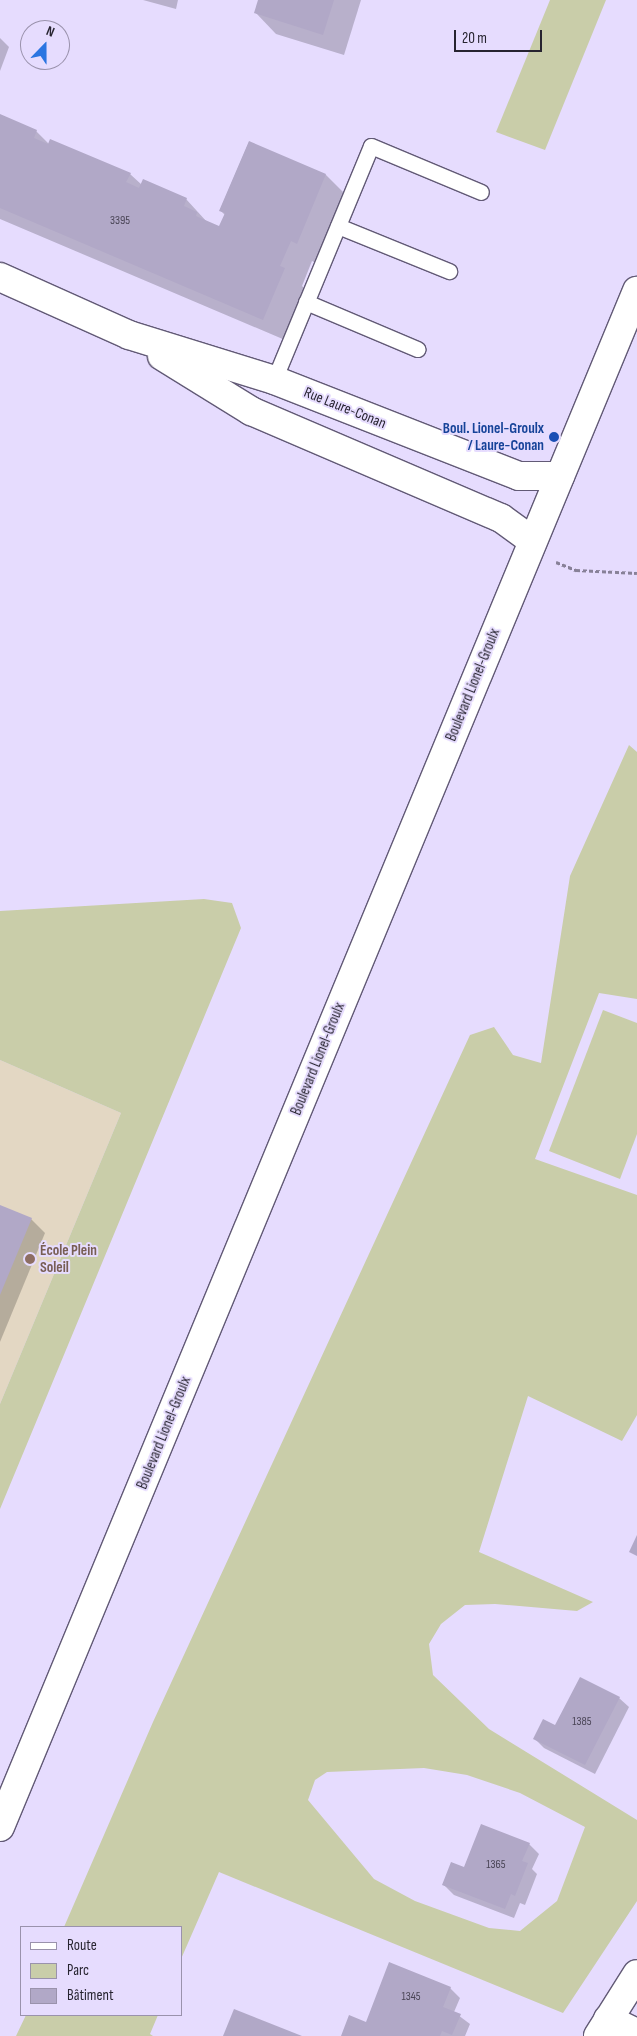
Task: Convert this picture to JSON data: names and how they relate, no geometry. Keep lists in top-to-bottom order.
{
  "streets": {
    "main road": ["Rue Laure-Conan", "Boulevard Lionel-Groulx"]
  },
  "crossings": [
    ["Rue Laure-Conan", "Boulevard Lionel-Groulx"]
  ],
  "places": ["Boul. Lionel-Groulx / Laure-Conan", "École Plein Soleil"],
  "house_numbers": [
    "3395",
    "1385",
    "1365",
    "1345"
  ],
  "legend": ["Route", "Parc", "Bâtiment"],
  "scale_bar": "20 m",
  "north": "top"
}
